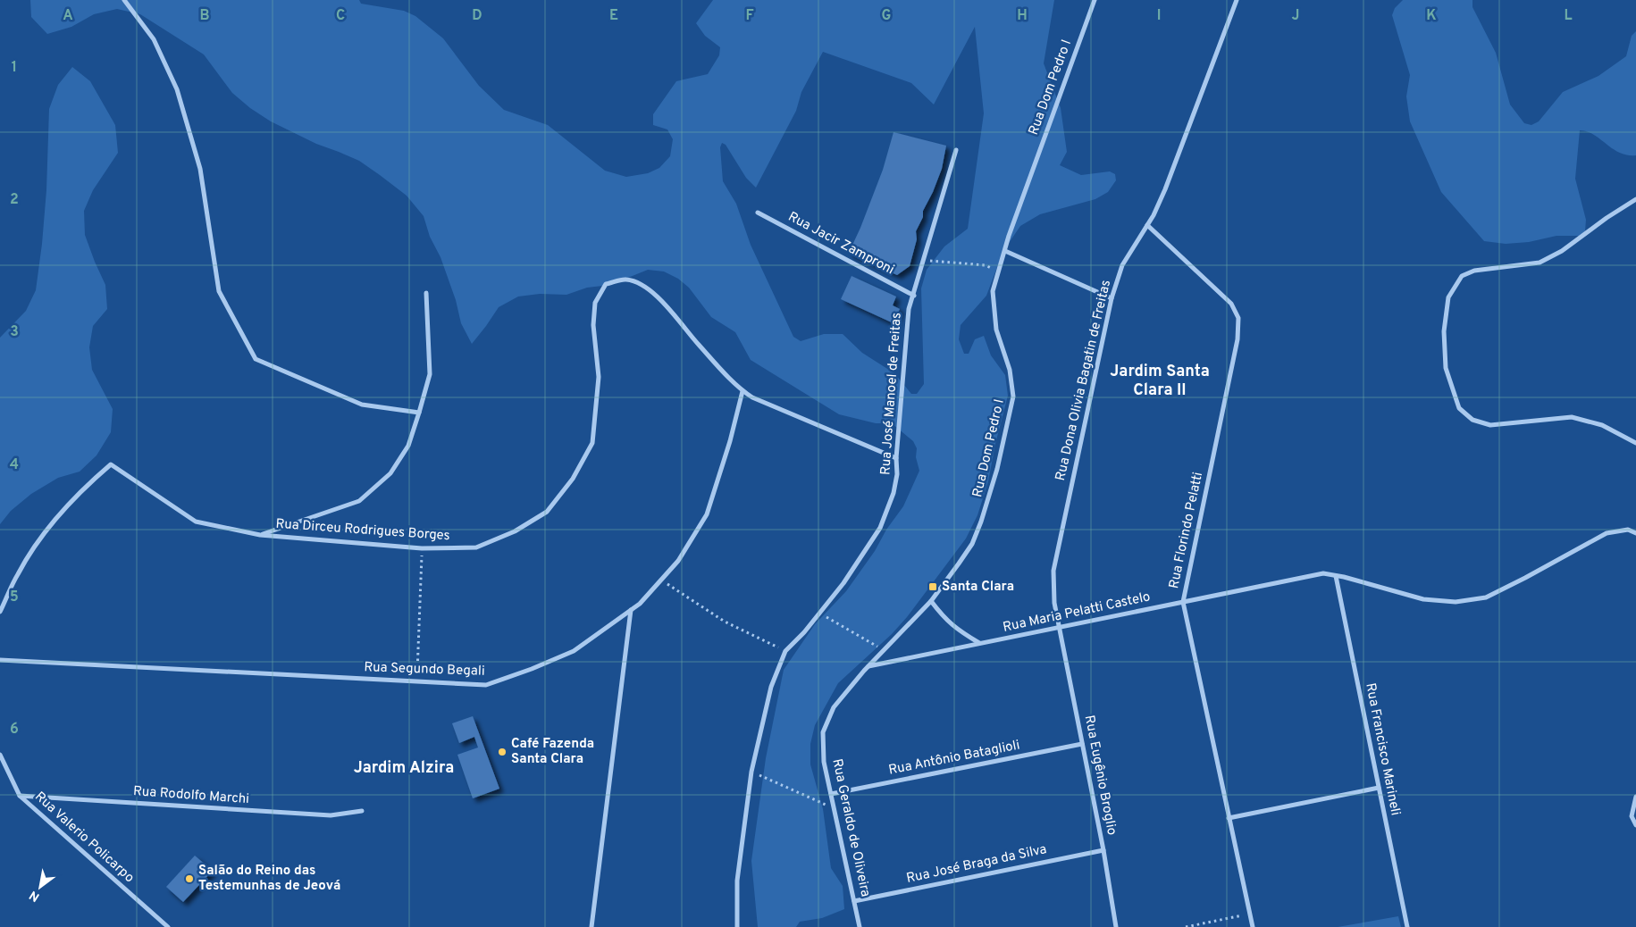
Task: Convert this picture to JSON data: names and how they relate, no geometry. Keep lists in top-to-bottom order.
{
  "streets": {
    "street": [
      "Rua Dom Pedro I",
      "Rua Jacir Zamproni",
      "Rua Dona Olivia Bagatin de Freitas",
      "Rua José Manoel de Freitas",
      "Rua Dirceu Rodrigues Borges",
      "Rua Florindo Pelatti",
      "Rua Maria Pelatti Castelo",
      "Rua Segundo Begali",
      "Rua Francisco Marineli",
      "Rua Antônio Bataglioli",
      "Rua Eugênio Broglio",
      "Rua Rodolfo Marchi",
      "Rua Geraldo de Oliveira",
      "Rua Valerio Policarpo",
      "Rua José Braga da Silva"
    ]
  },
  "crossings": [
    ["Rua Dom Pedro I", "Rua Maria Pelatti Castelo"],
    ["Rua Dom Pedro I", "Rua Geraldo de Oliveira"],
    ["Rua Jacir Zamproni", "Rua José Manoel de Freitas"],
    ["Rua Dona Olivia Bagatin de Freitas", "Rua Florindo Pelatti"],
    ["Rua Dona Olivia Bagatin de Freitas", "Rua Maria Pelatti Castelo"],
    ["Rua Dona Olivia Bagatin de Freitas", "Rua Eugênio Broglio"],
    ["Rua Dirceu Rodrigues Borges", "Rua Segundo Begali"],
    ["Rua Florindo Pelatti", "Rua Maria Pelatti Castelo"],
    ["Rua Maria Pelatti Castelo", "Rua Francisco Marineli"],
    ["Rua Maria Pelatti Castelo", "Rua Eugênio Broglio"],
    ["Rua Maria Pelatti Castelo", "Rua Geraldo de Oliveira"],
    ["Rua Antônio Bataglioli", "Rua Eugênio Broglio"],
    ["Rua Antônio Bataglioli", "Rua Geraldo de Oliveira"],
    ["Rua Eugênio Broglio", "Rua José Braga da Silva"],
    ["Rua Rodolfo Marchi", "Rua Valerio Policarpo"],
    ["Rua Geraldo de Oliveira", "Rua José Braga da Silva"]
  ],
  "districts": ["Jardim Santa Clara II", "Jardim Alzira"],
  "places": {
    "transit": ["Santa Clara"],
    "other": ["Café Fazenda Santa Clara", "Salão do Reino das Testemunhas de Jeová"]
  },
  "north": "bottom left",
  "grid": {
    "columns": [
      "A",
      "B",
      "C",
      "D",
      "E",
      "F",
      "G",
      "H",
      "I",
      "J",
      "K",
      "L"
    ],
    "rows": [
      "1",
      "2",
      "3",
      "4",
      "5",
      "6"
    ]
  }
}
